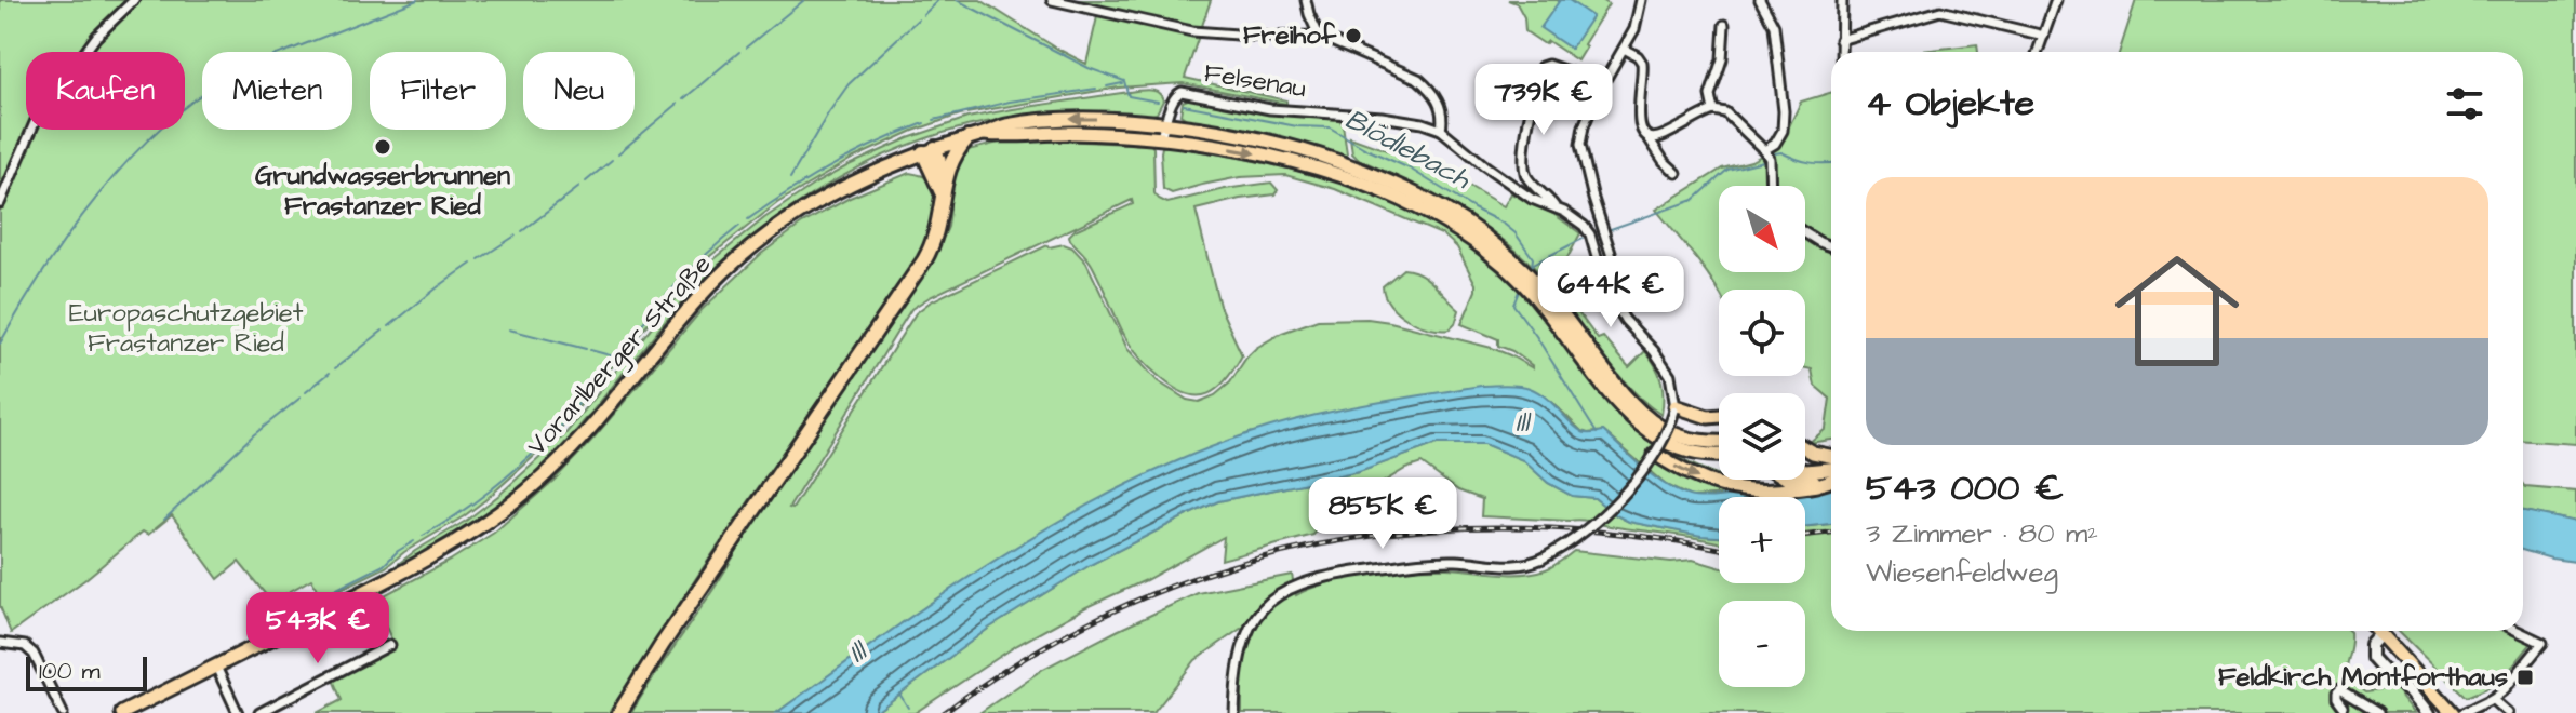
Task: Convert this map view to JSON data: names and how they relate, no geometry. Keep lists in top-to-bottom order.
{
  "streets": {
    "main road": ["Vorarlberger Straße"],
    "street": ["Felsenau"]
  },
  "crossings": [
    ["Felsenau", "Vorarlberger Straße"]
  ],
  "water": ["Blödlebach", "Ill"],
  "parks": ["Europaschutzgebiet Frastanzer Ried"],
  "places": {
    "other": ["Freihof", "Grundwasserbrunnen Frastanzer Ried"],
    "transit": ["Feldkirch Montforthaus"]
  },
  "scale_bar": "100 m",
  "north": "bottom right",
  "page": {
    "chip": [
      "Kaufen",
      "Mieten",
      "Filter",
      "Neu"
    ],
    "heading": "4 Objekte",
    "price": [
      "739K €",
      "644K €",
      "855K €",
      "543K €"
    ],
    "list": [
      {
        "name": "543 000 €",
        "note": "3 Zimmer · 80 m² · Wiesenfeldweg"
      }
    ],
    "map_buttons": ["+", "−"],
    "scale": "100 m"
  }
}
